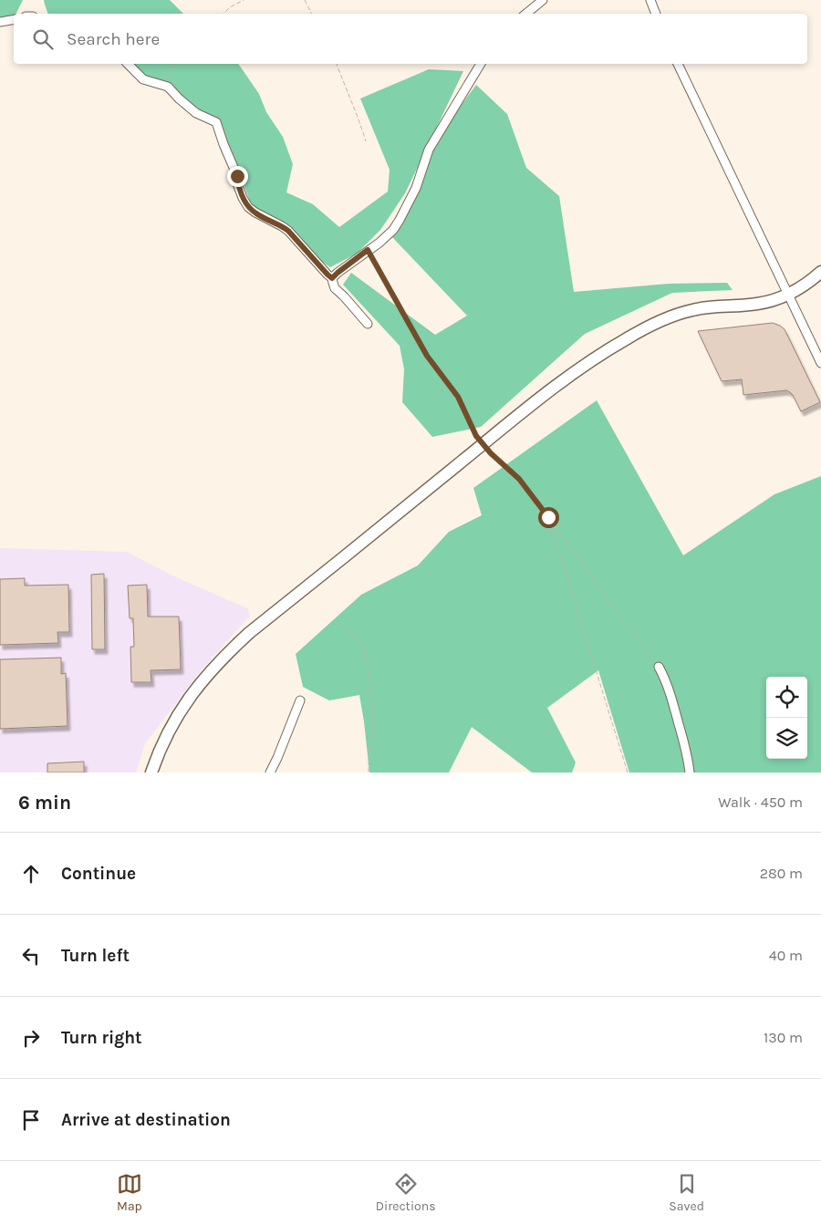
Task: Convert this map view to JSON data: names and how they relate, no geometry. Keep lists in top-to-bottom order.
{
  "page": {
    "search": "Search here",
    "heading": ["6 min", "Walk · 450 m"],
    "list": [
      ["Continue", "280 m"],
      ["Turn left", "40 m"],
      ["Turn right", "130 m"],
      "Arrive at destination"
    ],
    "nav": ["Map", "Directions", "Saved"]
  }
}
